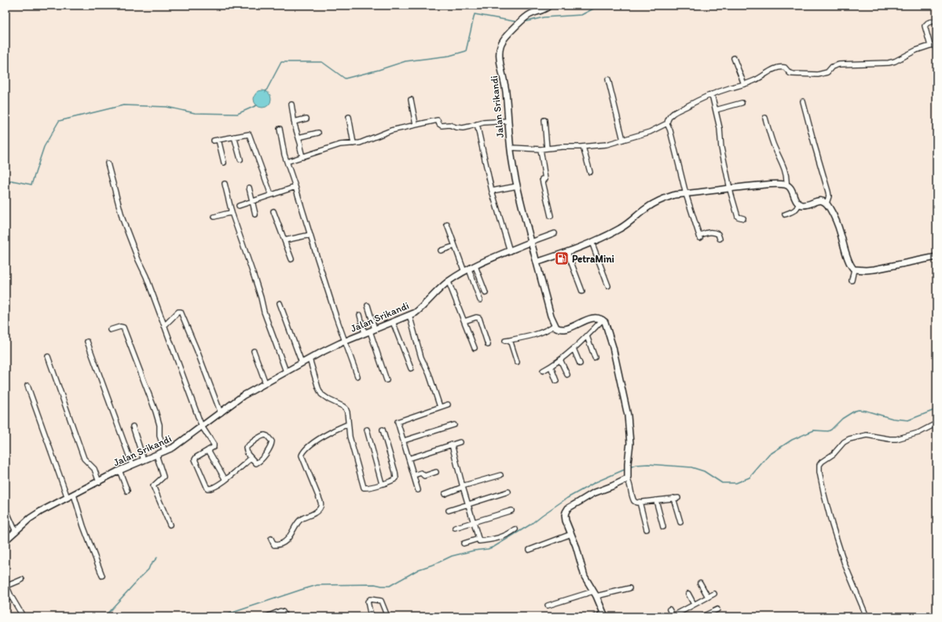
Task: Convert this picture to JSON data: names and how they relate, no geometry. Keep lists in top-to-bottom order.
{
  "streets": {
    "street": ["Jalan Srikandi"]
  },
  "places": {
    "fuel station": ["PetraMini"]
  }
}
